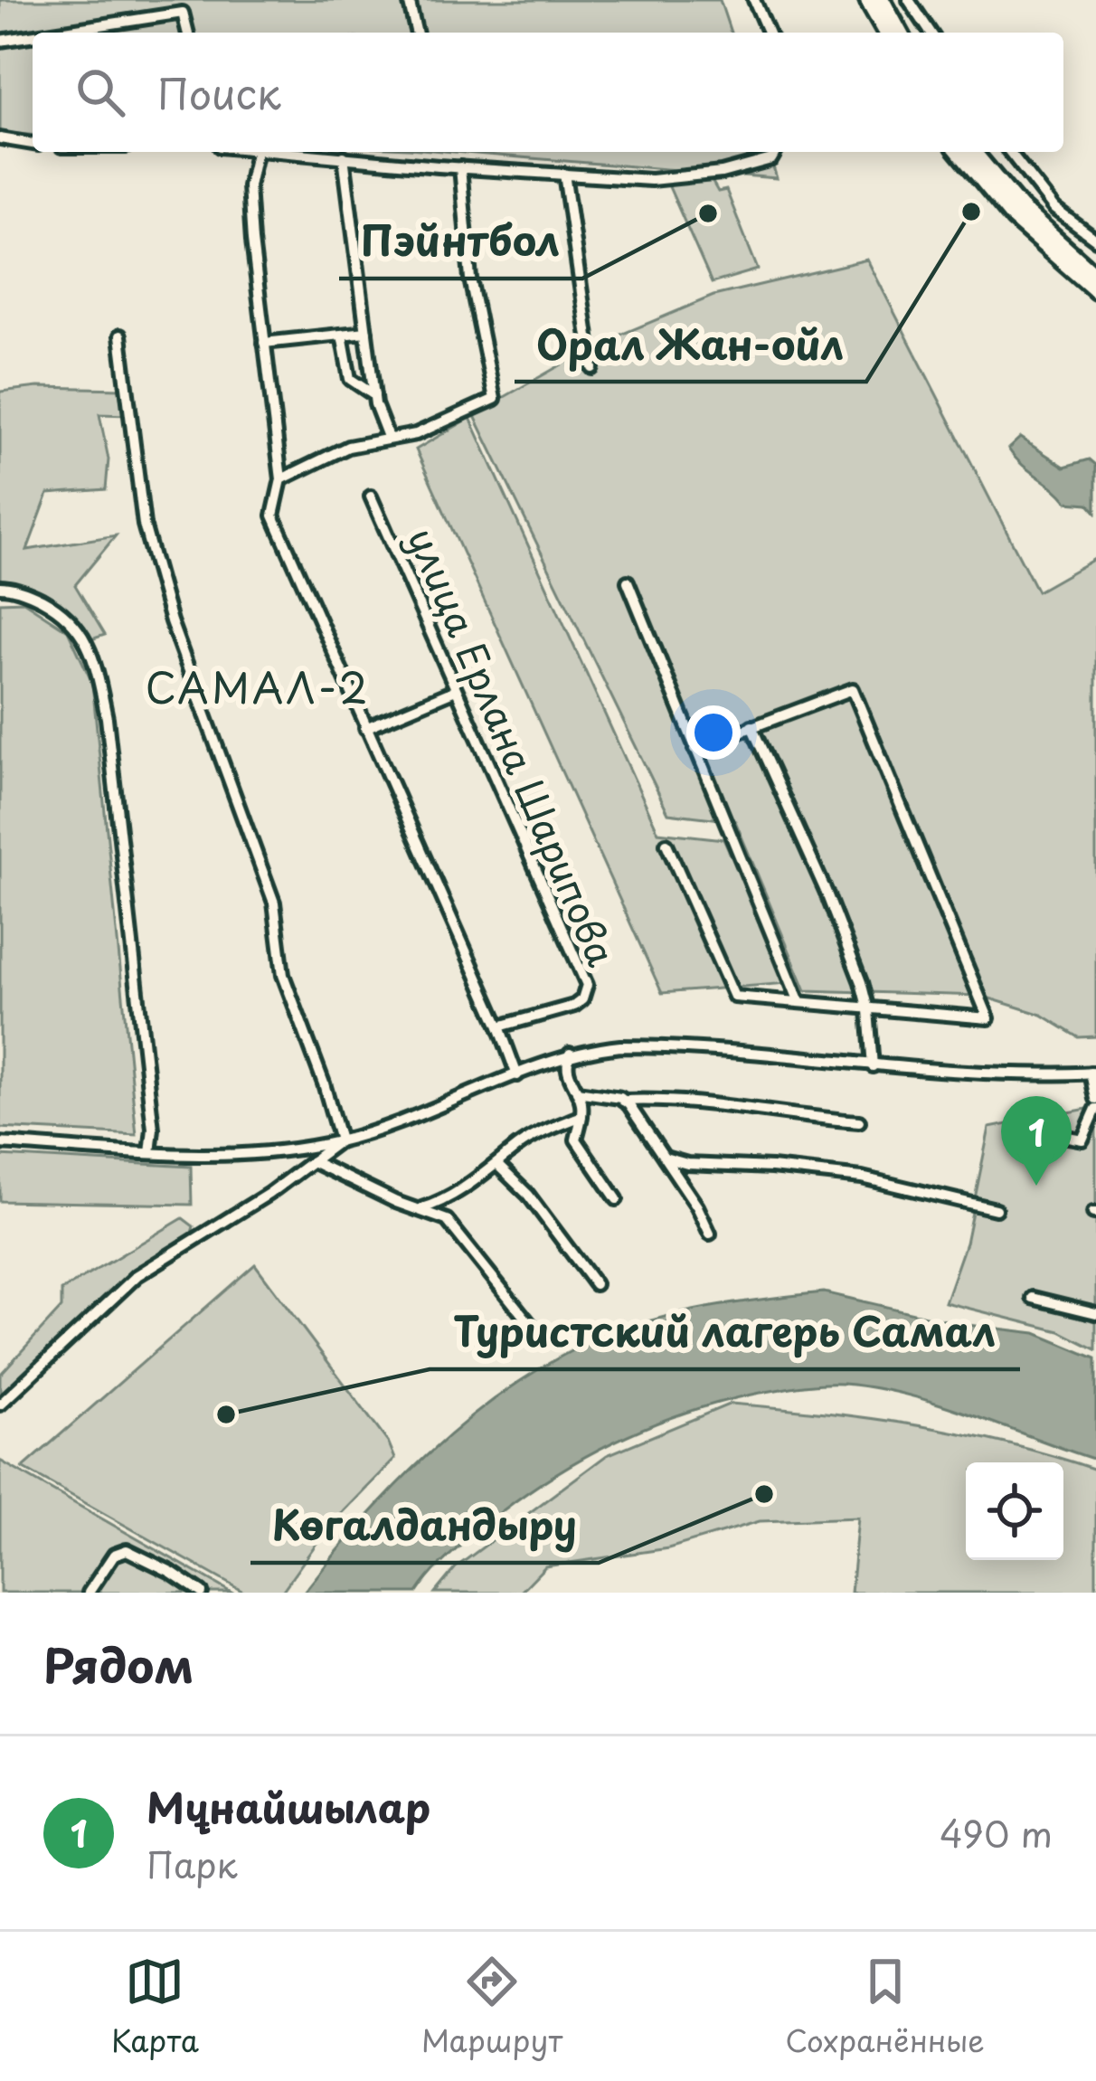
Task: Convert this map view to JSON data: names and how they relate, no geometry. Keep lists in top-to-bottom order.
{
  "streets": {
    "street": ["улица Ерлана Шарипова"]
  },
  "districts": ["САМАЛ-2"],
  "places": [
    "Орал Жан-ойл",
    "Пэйнтбол",
    "Туристский лагерь Самал",
    "Көгалдандыру"
  ],
  "page": {
    "search": "Поиск",
    "pins": "1",
    "heading": "Рядом",
    "list": [
      {
        "mark": "1",
        "name": "Мұнайшылар",
        "note": "Парк",
        "value": "490 m"
      }
    ],
    "nav": ["Карта", "Маршрут", "Сохранённые"]
  }
}
